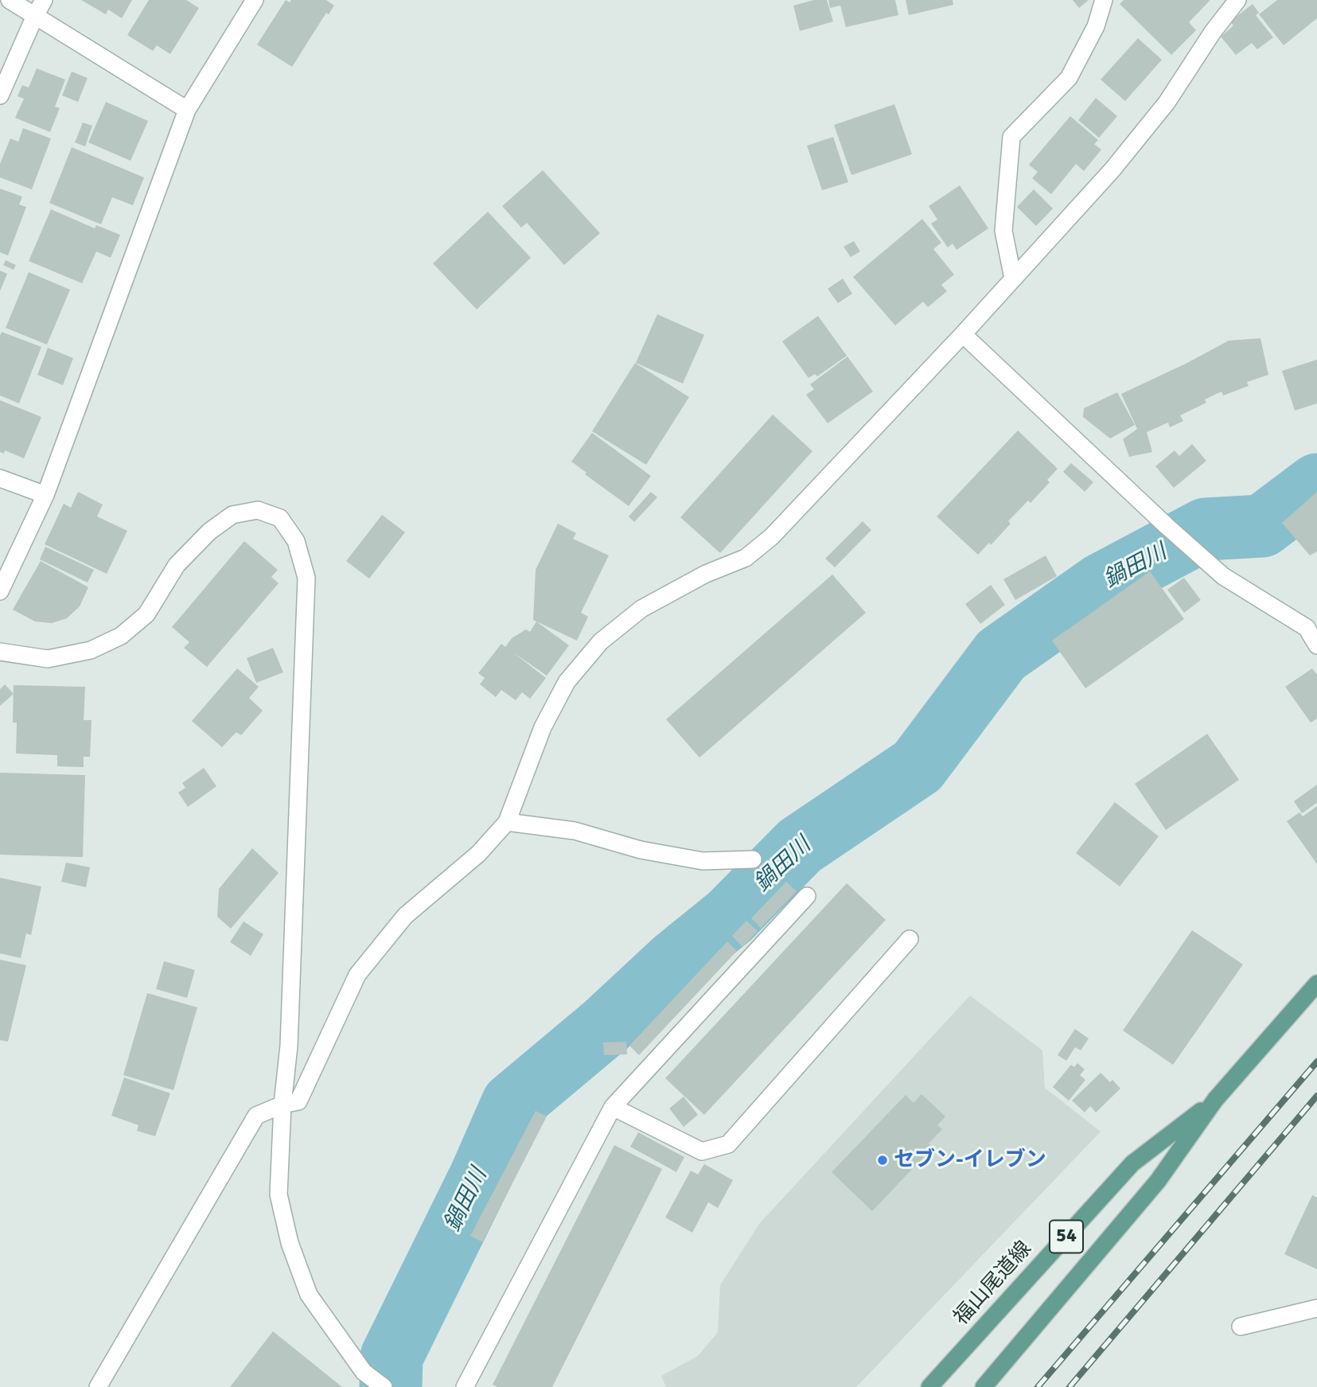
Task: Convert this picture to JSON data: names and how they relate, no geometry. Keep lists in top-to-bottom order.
{
  "streets": {
    "main road": ["54", "福山尾道線"]
  },
  "water": ["鍋田川"],
  "places": ["セブン-イレブン"]
}
